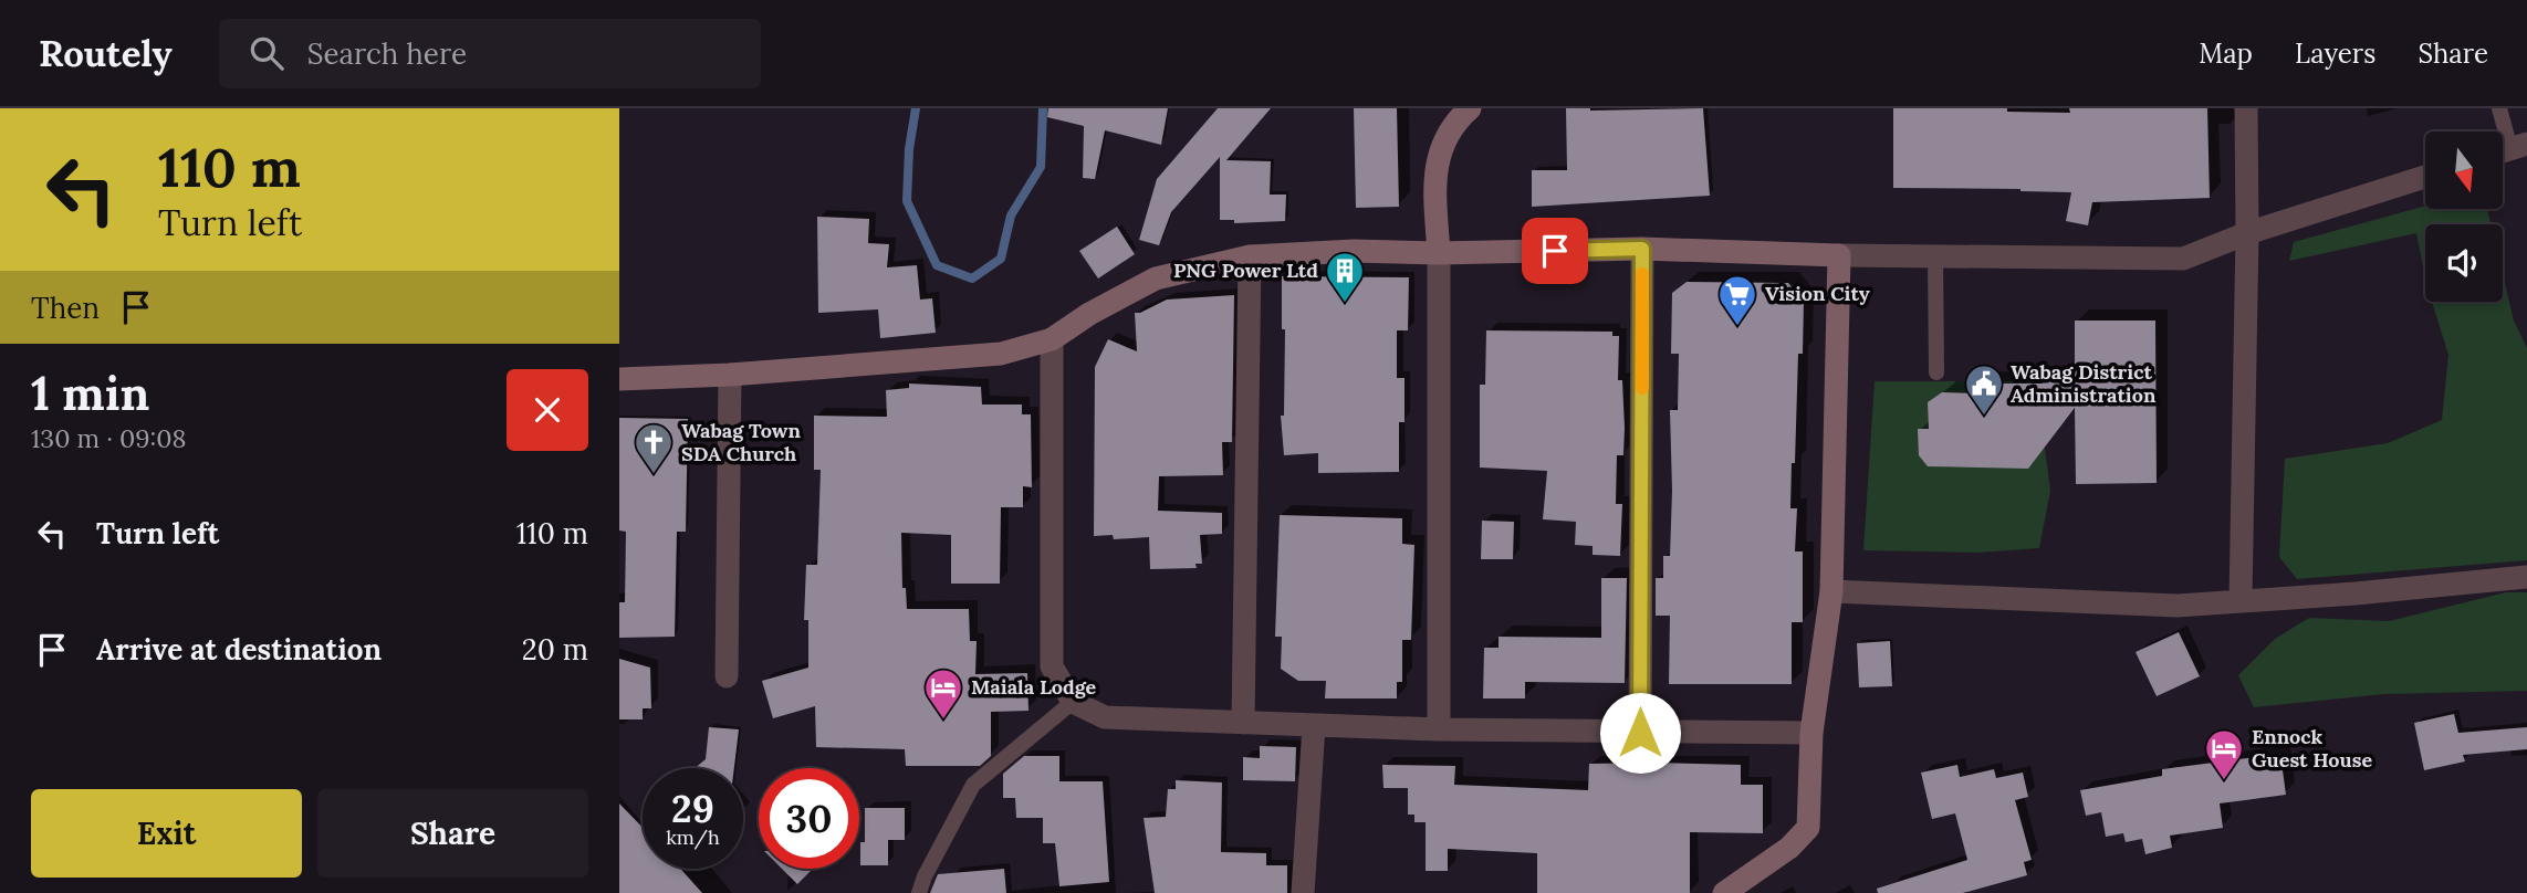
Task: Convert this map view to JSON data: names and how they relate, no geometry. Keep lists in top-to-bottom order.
{
  "places": {
    "building": ["PNG Power Ltd"],
    "supermarket": ["Vision City"],
    "public building": ["Wabag District Administration"],
    "church": ["Wabag Town SDA Church"],
    "hotel": ["Maiala Lodge", "Ennock Guest House"]
  },
  "north": "bottom",
  "page": {
    "header": "Routely",
    "search": "Search here",
    "nav": ["Map", "Layers", "Share"],
    "turn": ["110 m", "Turn left"],
    "then": "Then",
    "heading": ["1 min", "130 m · 09:08"],
    "list": [
      {
        "name": "Turn left",
        "value": "110 m"
      },
      {
        "name": "Arrive at destination",
        "value": "20 m"
      }
    ],
    "speed": "29 km/h",
    "limit": "30",
    "buttons": ["Exit", "Share"]
  }
}
